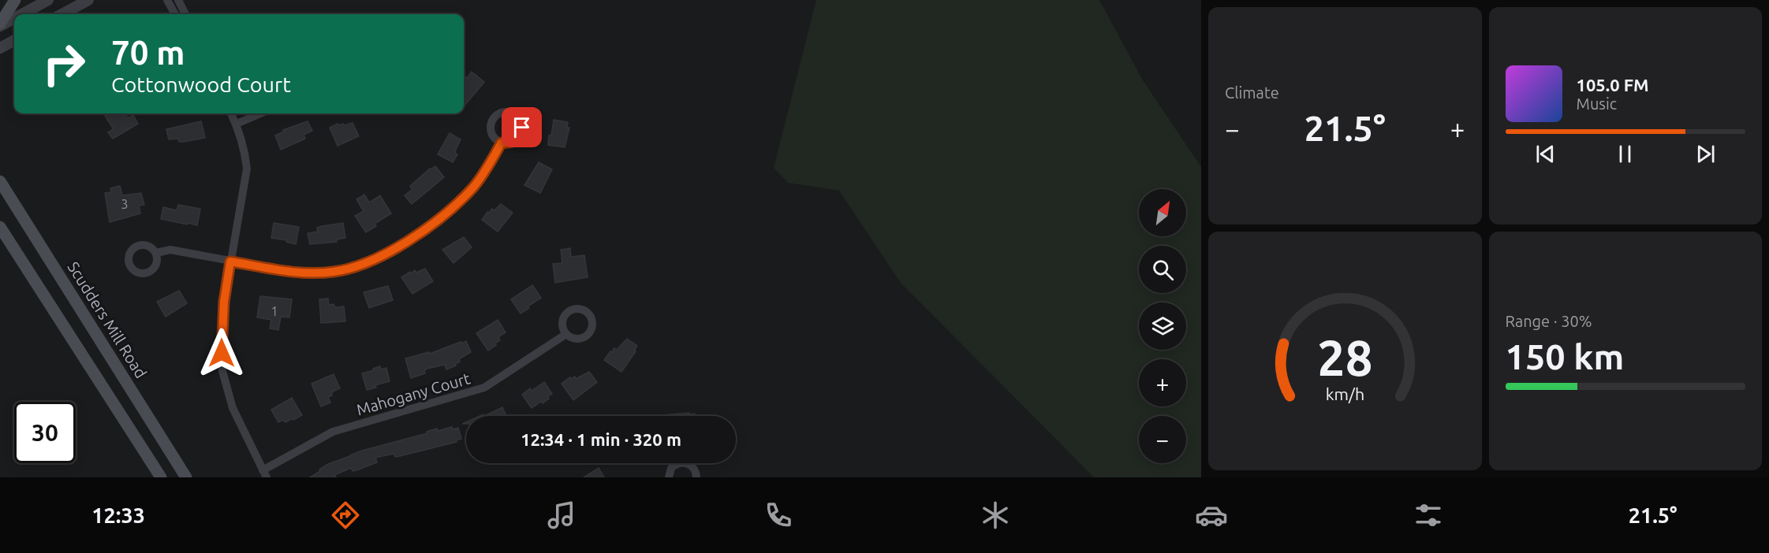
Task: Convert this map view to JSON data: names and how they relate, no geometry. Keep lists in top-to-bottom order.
{
  "streets": {
    "main road": ["Scudders Mill Road"],
    "street": ["Mahogany Court"]
  },
  "house_numbers": ["3", "1"],
  "north": "top right",
  "page": {
    "tile": [
      "Climate",
      ["Range · 30%", "150 km"]
    ],
    "turn": ["70 m", "Cottonwood Court"],
    "song": ["105.0 FM", "Music"],
    "heat": ["−", "21.5°", "+"],
    "map_buttons": ["+", "−"],
    "limit": "30",
    "trip": "12:34 · 1 min · 320 m",
    "tabs": ["12:33", "21.5°"],
    "gauge": ["28", "km/h"]
  }
}
